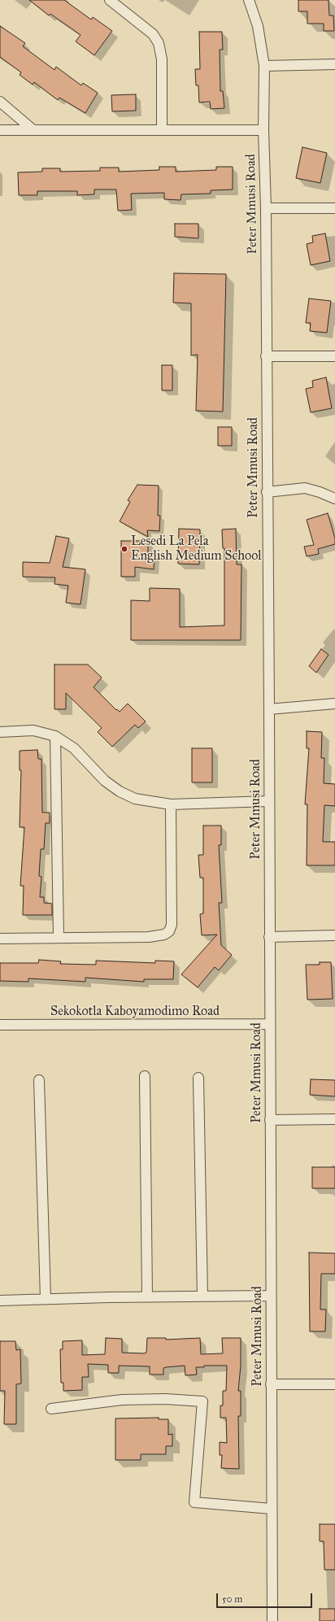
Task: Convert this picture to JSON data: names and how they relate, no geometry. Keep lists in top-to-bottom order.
{
  "streets": {
    "street": ["Peter Mmusi Road", "Sekokotla Kaboyamodimo Road"]
  },
  "crossings": [
    ["Peter Mmusi Road", "Sekokotla Kaboyamodimo Road"]
  ],
  "places": ["Lesedi La Pela English Medium School"],
  "scale_bar": "50 m"
}
